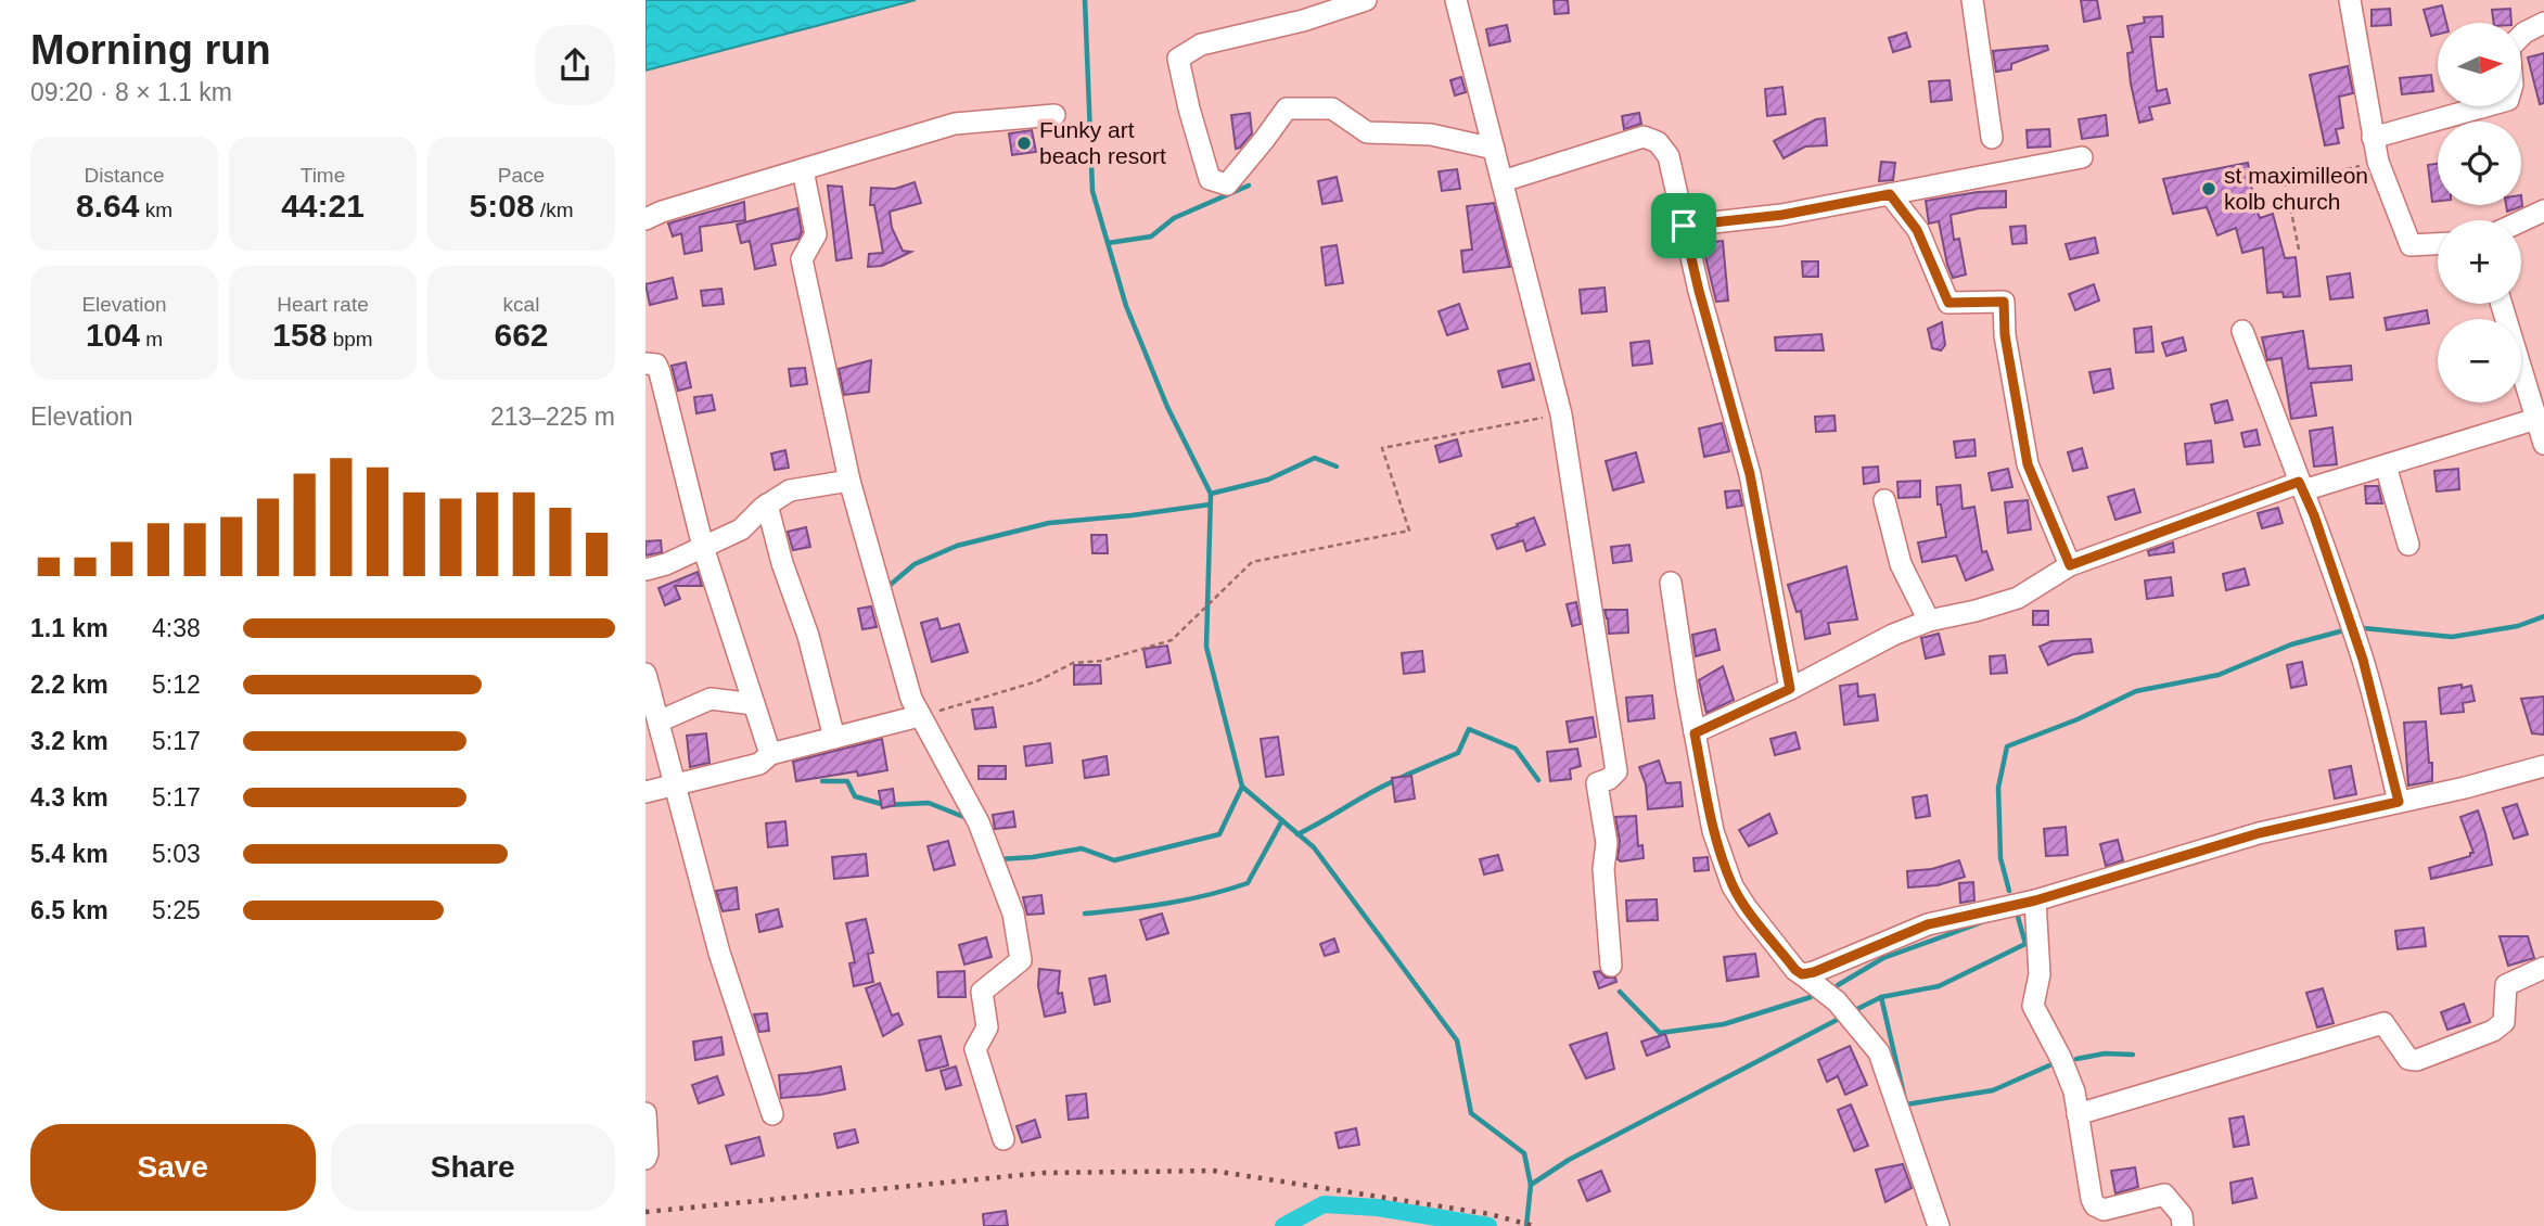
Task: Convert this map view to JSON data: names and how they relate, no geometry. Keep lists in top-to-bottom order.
{
  "places": ["Funky art beach resort", "st maximilleon kolb church"],
  "north": "right",
  "page": {
    "heading": ["Morning run", "09:20 · 8 × 1.1 km"],
    "map_buttons": ["+", "−"],
    "stats": [
      ["Distance", "8.64 km"],
      ["Time", "44:21"],
      ["Pace", "5:08 /km"],
      ["Elevation", "104 m"],
      ["Heart rate", "158 bpm"],
      ["kcal", "662"]
    ],
    "chart": ["Elevation", "213–225 m"],
    "list": [
      {
        "name": "1.1 km",
        "note": "4:38"
      },
      {
        "name": "2.2 km",
        "note": "5:12"
      },
      {
        "name": "3.2 km",
        "note": "5:17"
      },
      {
        "name": "4.3 km",
        "note": "5:17"
      },
      {
        "name": "5.4 km",
        "note": "5:03"
      },
      {
        "name": "6.5 km",
        "note": "5:25"
      }
    ],
    "buttons": ["Save", "Share"]
  }
}
